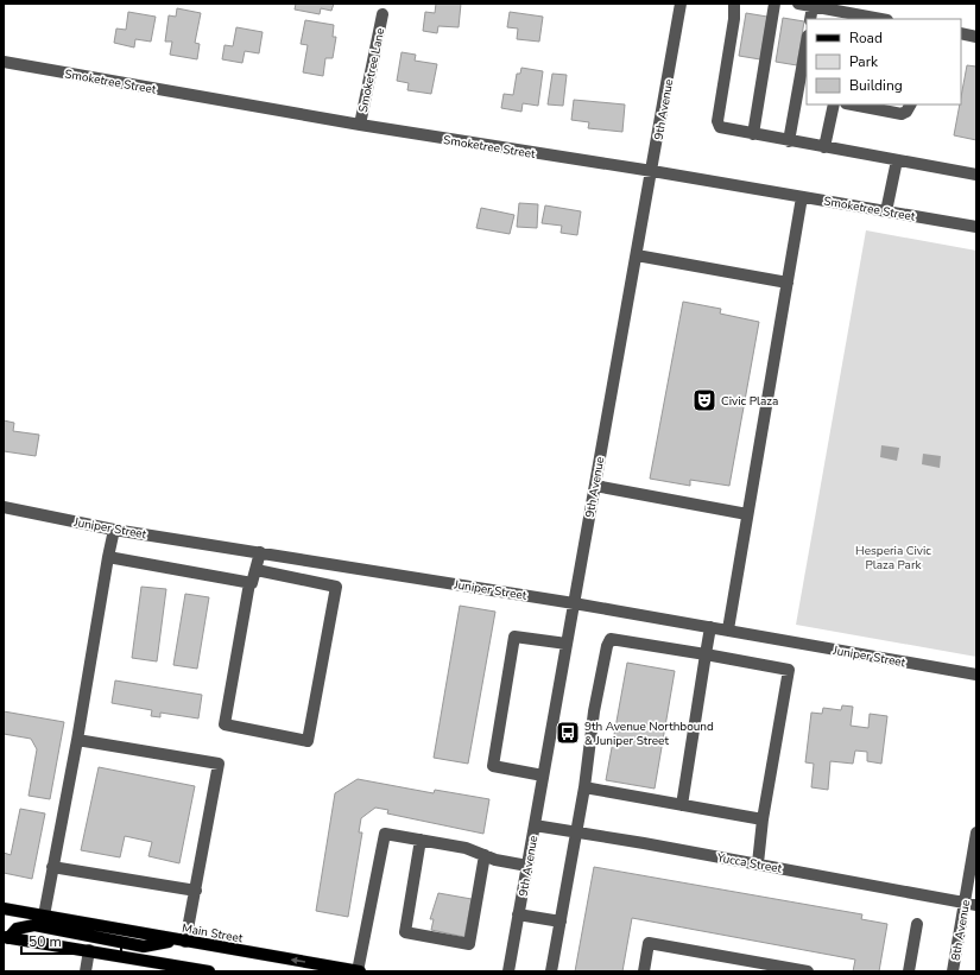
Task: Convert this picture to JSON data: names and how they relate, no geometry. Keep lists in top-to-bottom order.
{
  "streets": {
    "main road": ["Main Street"],
    "street": [
      "Smoketree Lane",
      "Smoketree Street",
      "9th Avenue",
      "Juniper Street",
      "Yucca Street",
      "8th Avenue"
    ]
  },
  "crossings": [
    ["Smoketree Lane", "Smoketree Street"],
    ["Smoketree Street", "9th Avenue"],
    ["9th Avenue", "Juniper Street"],
    ["9th Avenue", "Yucca Street"],
    ["Yucca Street", "8th Avenue"]
  ],
  "one_way": ["Main Street"],
  "parks": ["Hesperia Civic Plaza Park"],
  "places": {
    "theatre": ["Civic Plaza"],
    "bus stop": ["9th Avenue Northbound & Juniper Street"]
  },
  "legend": ["Road", "Park", "Building"],
  "scale_bar": "50 m"
}
